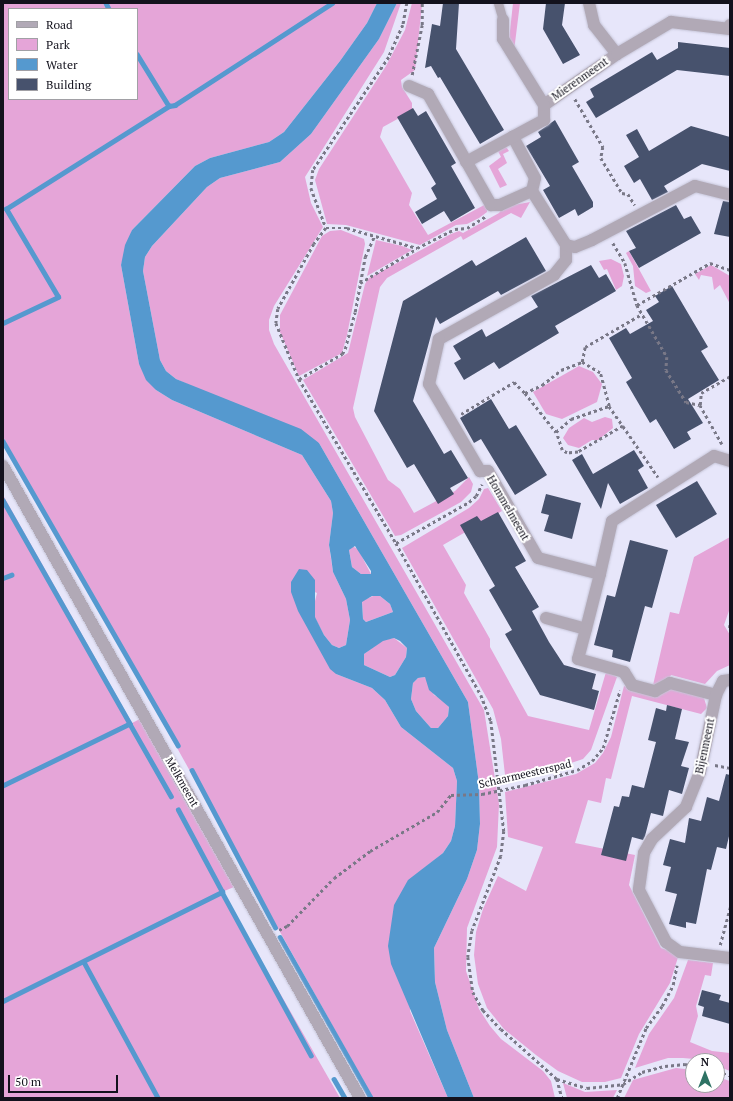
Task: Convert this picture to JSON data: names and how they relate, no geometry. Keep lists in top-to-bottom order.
{
  "streets": {
    "street": [
      "Mierenmeent",
      "Hommelmeent",
      "Bijenmeent",
      "Melkmeent"
    ],
    "path": ["Schaarmeesterspad"]
  },
  "crossings": [
    ["Schaarmeesterspad", "Melkmeent"]
  ],
  "legend": [
    "Road",
    "Park",
    "Water",
    "Building"
  ],
  "scale_bar": "50 m",
  "north": "top"
}
